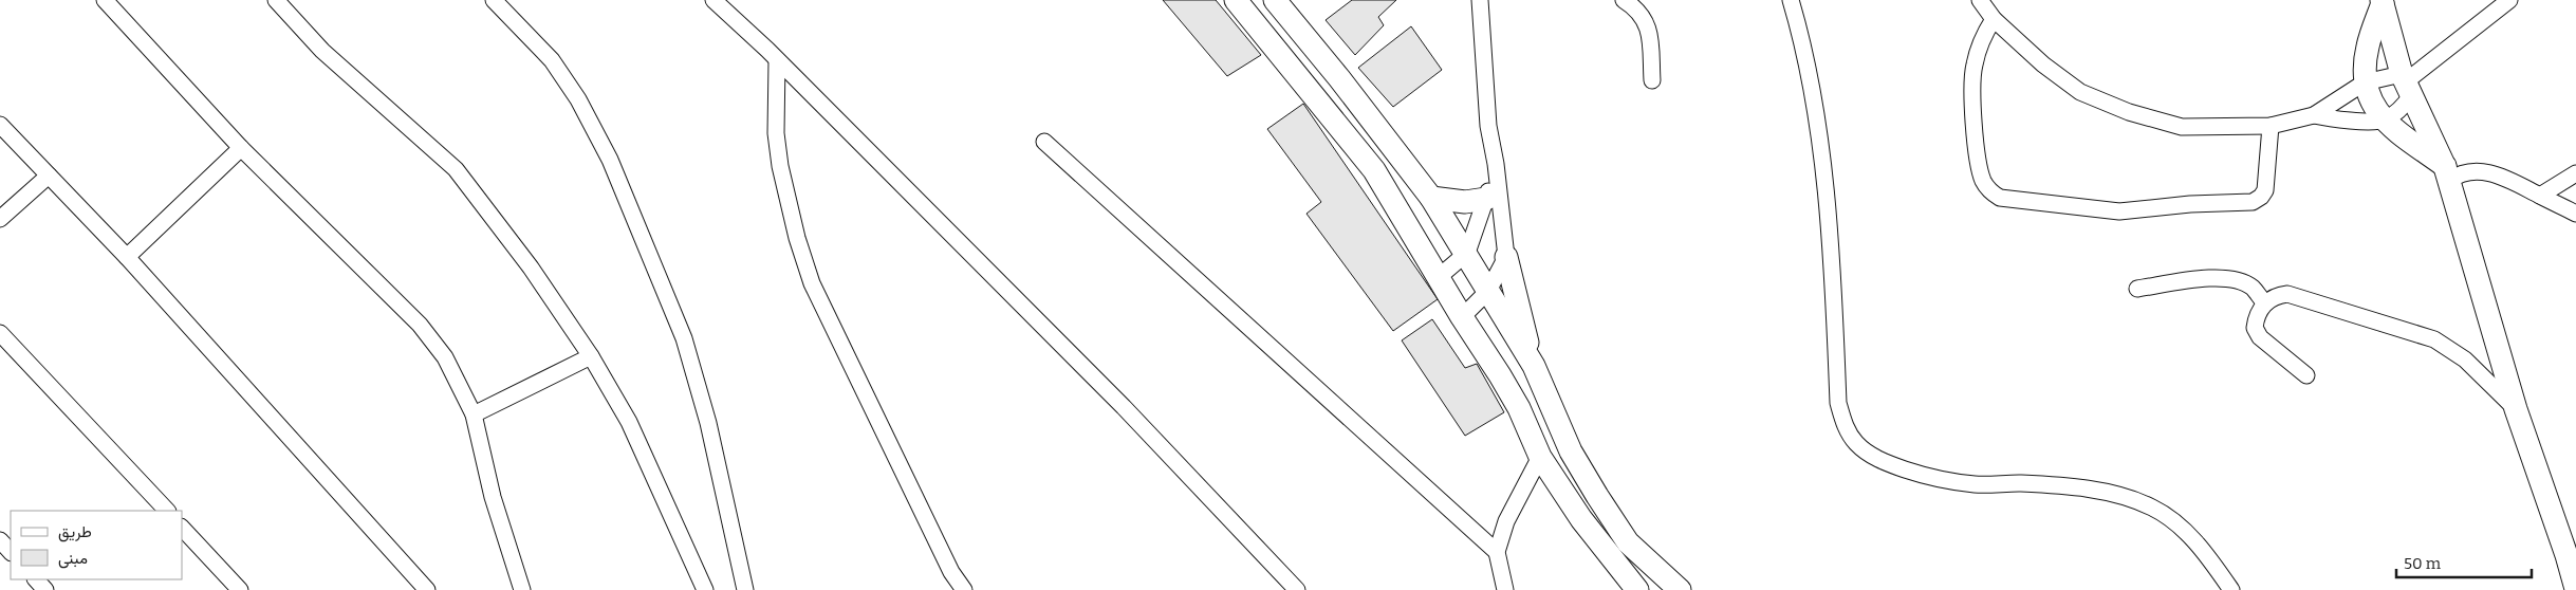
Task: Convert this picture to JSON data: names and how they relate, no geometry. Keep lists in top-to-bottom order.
{
  "legend": ["طريق", "مبنى"],
  "scale_bar": "50 m"
}
